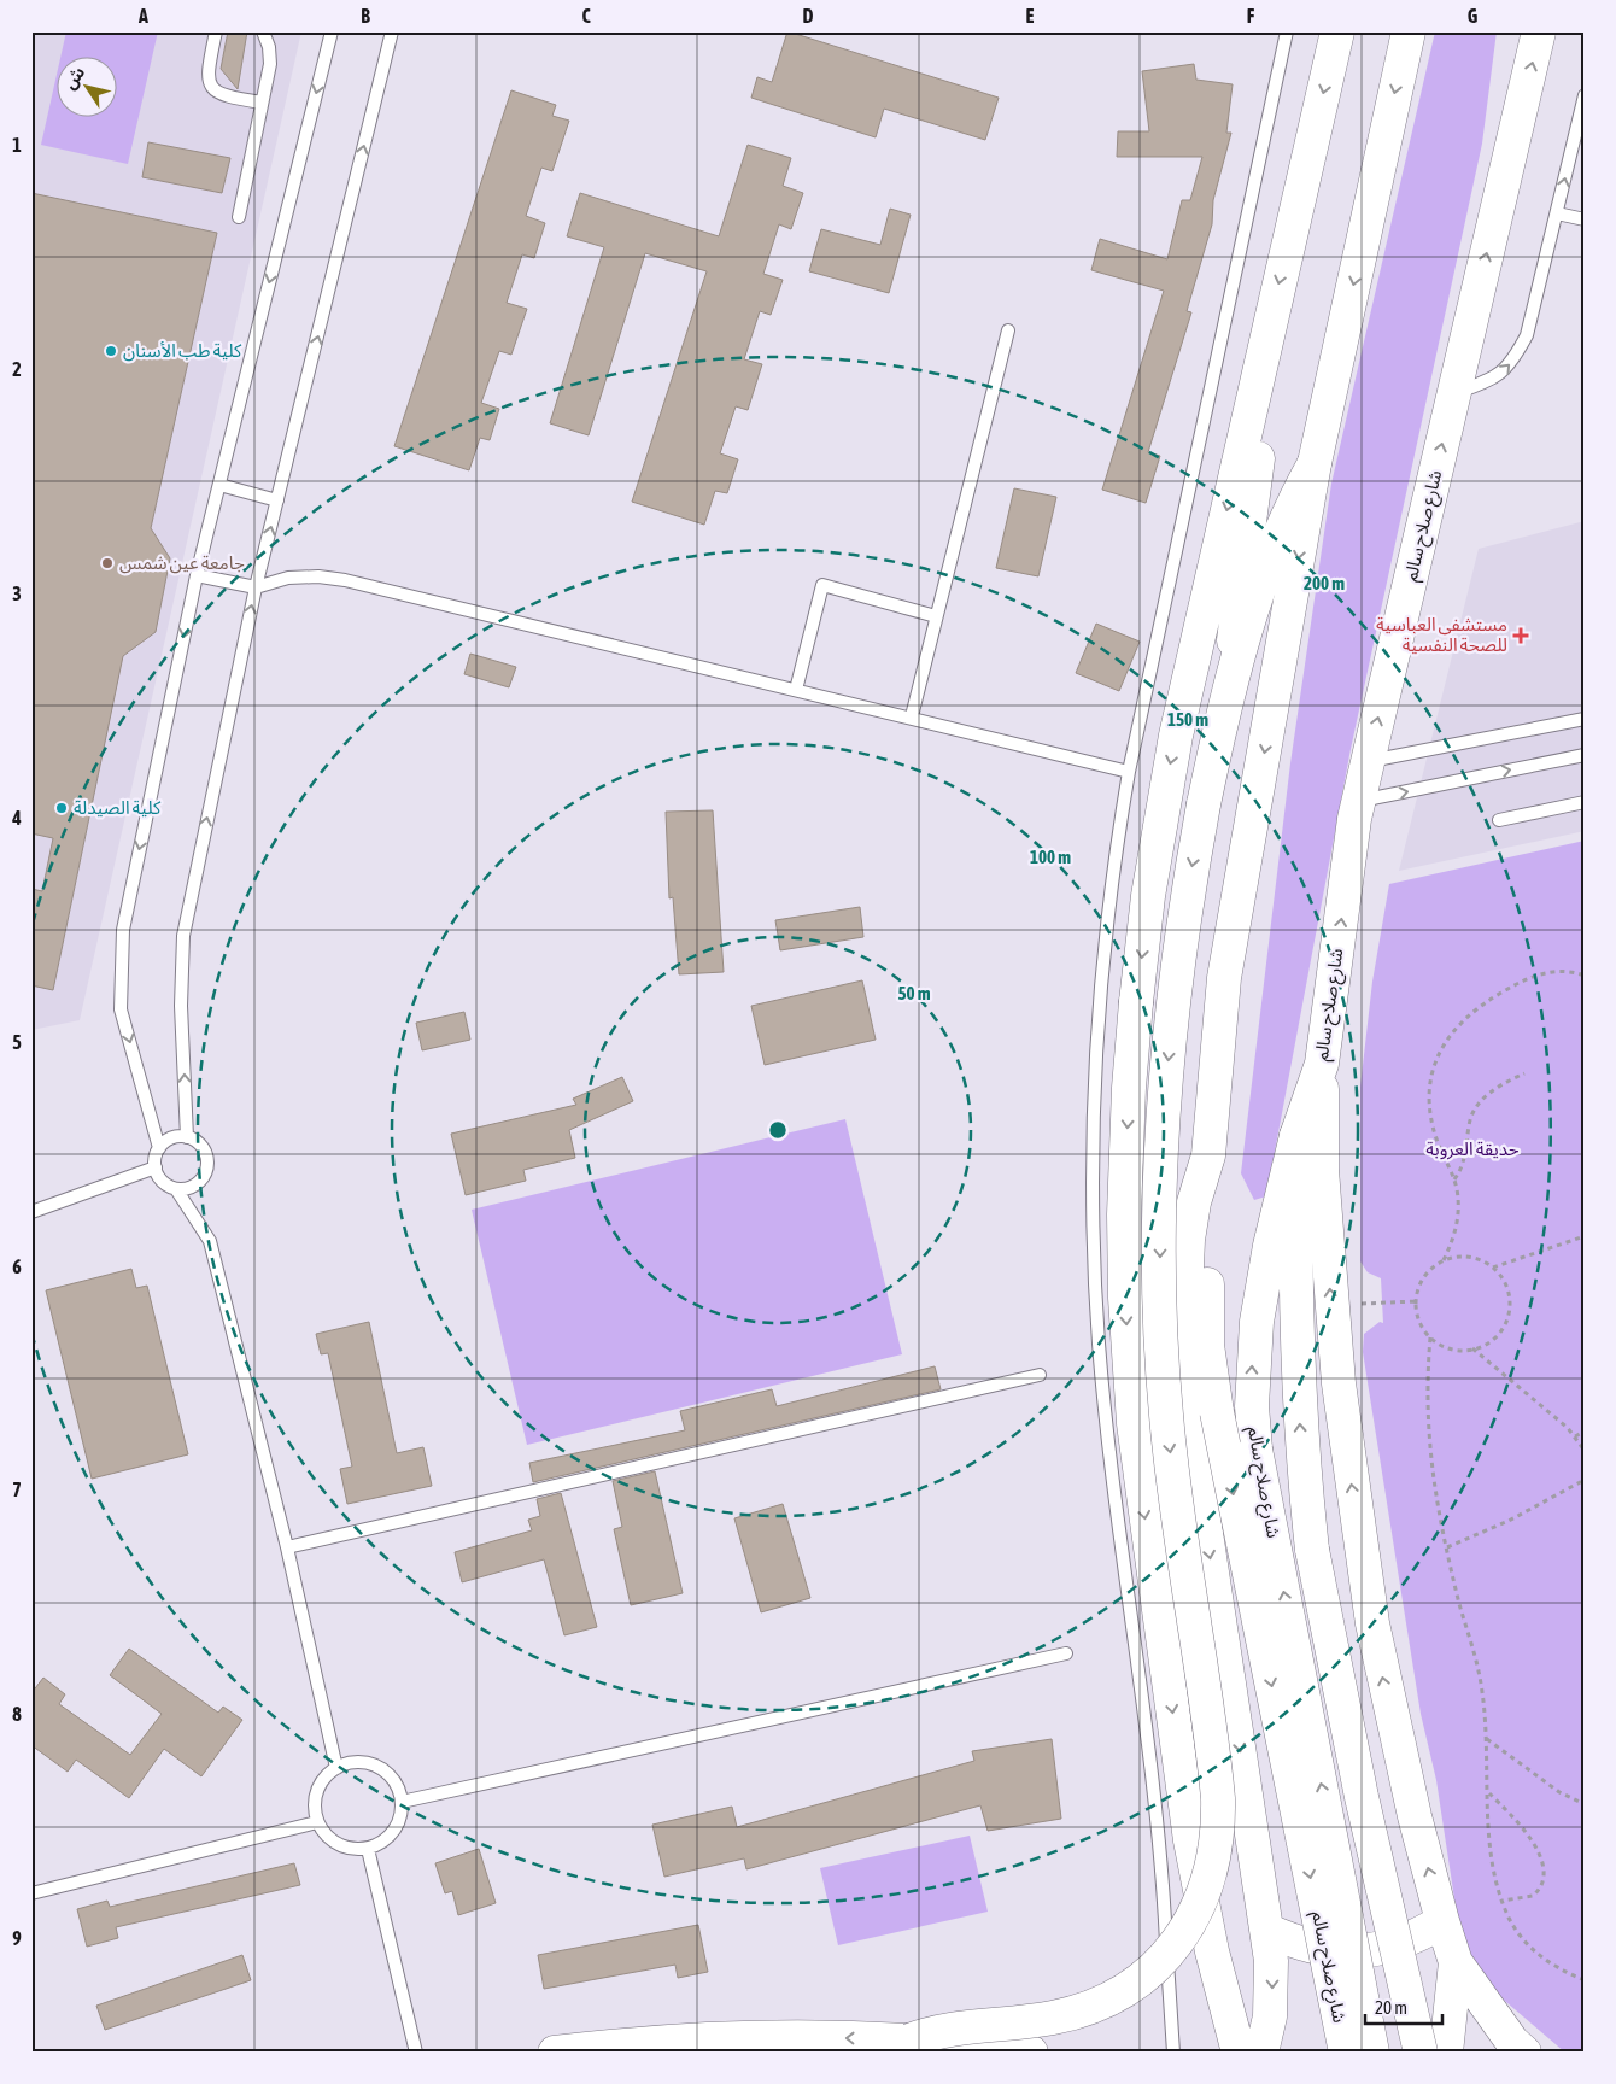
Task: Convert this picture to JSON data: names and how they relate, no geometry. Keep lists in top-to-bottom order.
{
  "streets": {
    "main road": ["شارع صلاح سالم"]
  },
  "parks": ["حديقة العروبة"],
  "places": {
    "other": ["كلية طب الأسنان", "جامعة عين شمس", "كلية الصيدلة"],
    "health": ["مستشفى العباسية للصحة النفسية"]
  },
  "scale_bar": "20 m",
  "north": "top left",
  "grid": {
    "columns": [
      "A",
      "B",
      "C",
      "D",
      "E",
      "F",
      "G"
    ],
    "rows": [
      "1",
      "2",
      "3",
      "4",
      "5",
      "6",
      "7",
      "8",
      "9"
    ]
  },
  "rings": [
    "200 m",
    "150 m",
    "100 m",
    "50 m"
  ]
}
